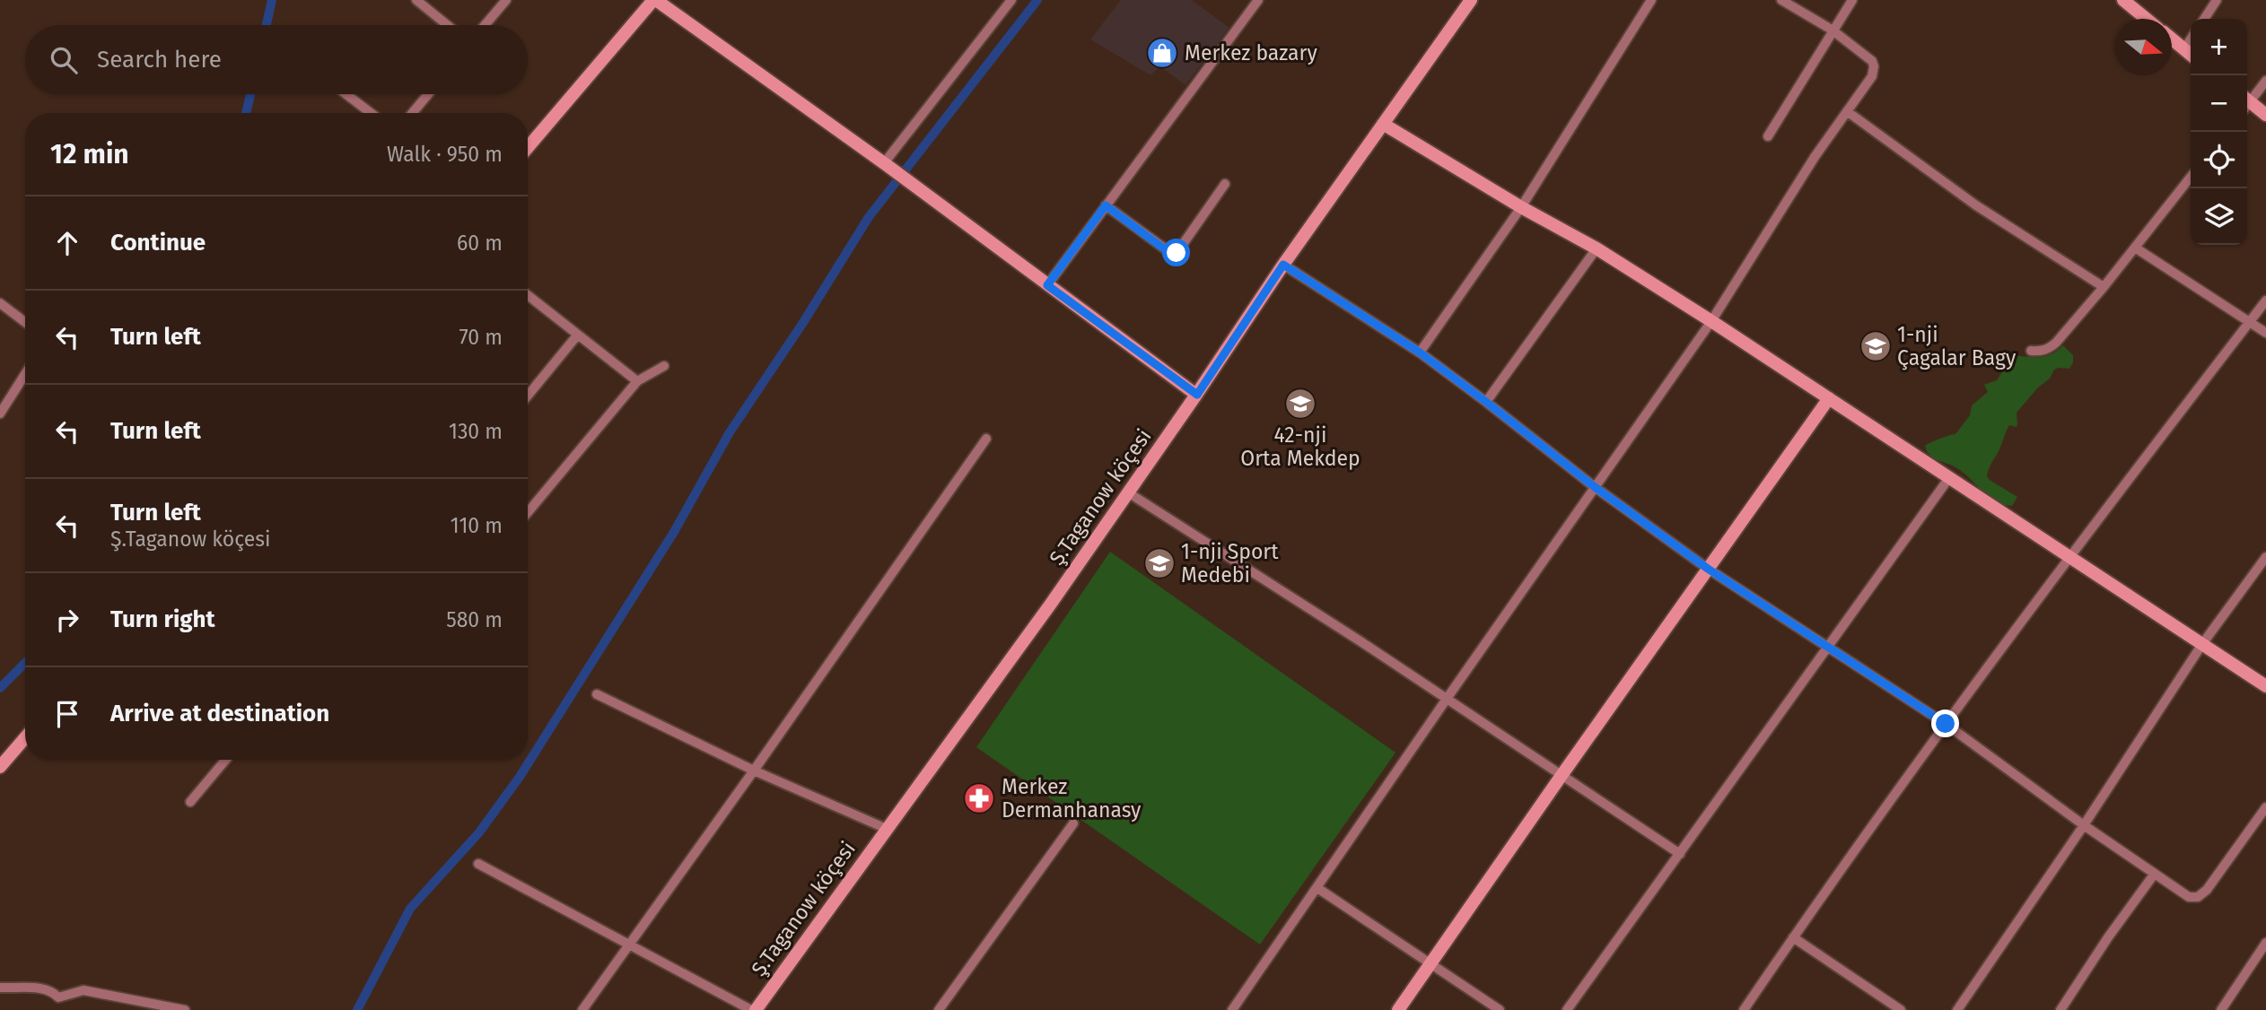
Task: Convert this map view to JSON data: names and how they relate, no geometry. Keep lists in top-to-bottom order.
{
  "streets": {
    "street": ["Ş.Taganow köçesi"]
  },
  "places": {
    "shop": ["Merkez bazary"],
    "school or university": ["1-nji Çagalar Bagy", "42-nji Orta Mekdep", "1-nji Sport Medebi"],
    "pharmacy": ["Merkez Dermanhanasy"]
  },
  "north": "right",
  "page": {
    "map_buttons": ["+", "−"],
    "search": "Search here",
    "heading": ["12 min", "Walk · 950 m"],
    "list": [
      ["Continue", "60 m"],
      ["Turn left", "70 m"],
      ["Turn left", "130 m"],
      ["Turn left", "Ş.Taganow köçesi", "110 m"],
      ["Turn right", "580 m"],
      "Arrive at destination"
    ]
  }
}
